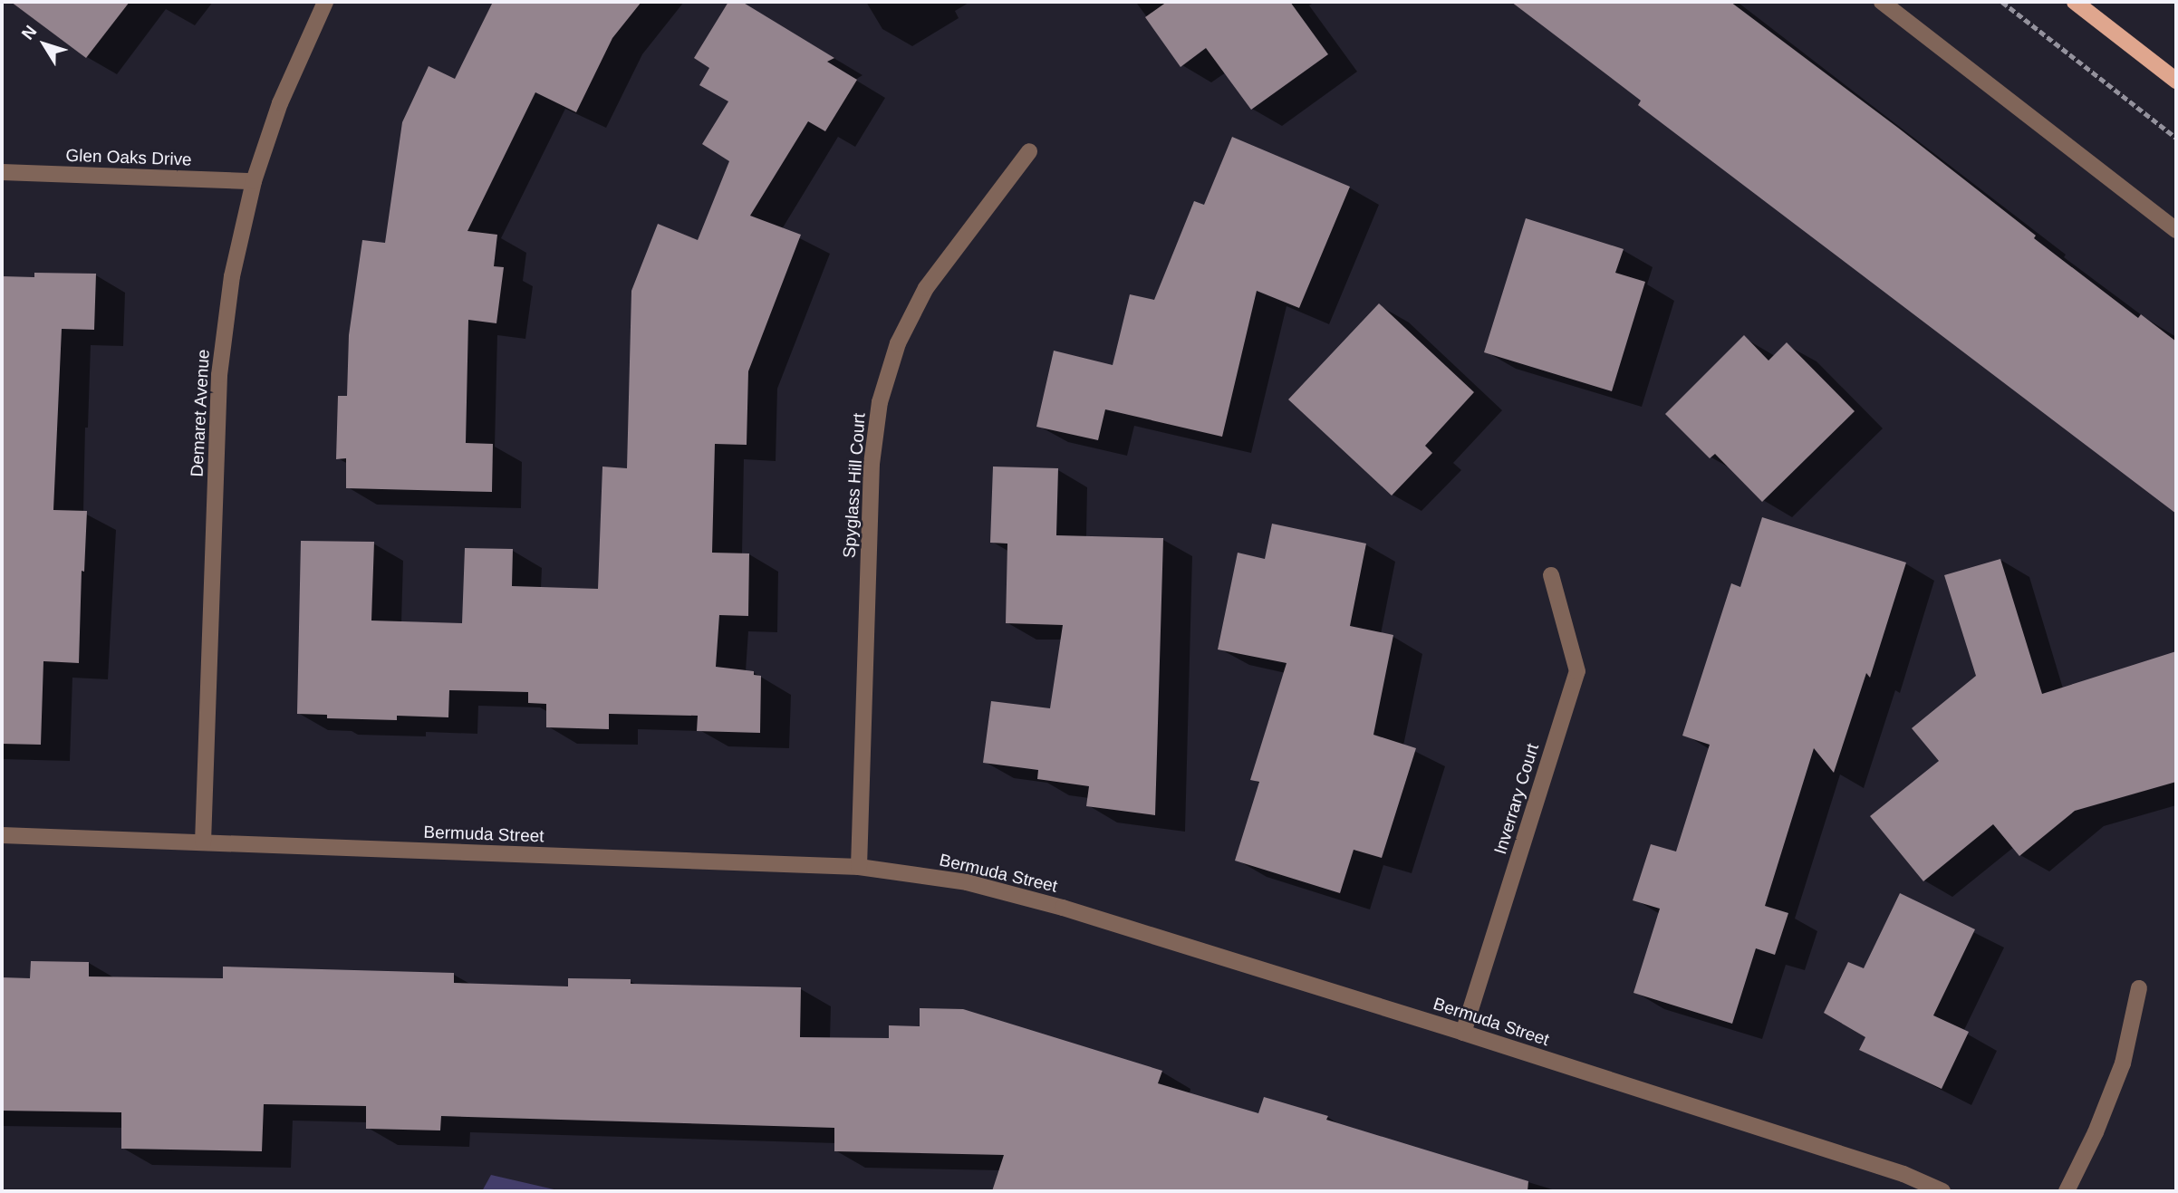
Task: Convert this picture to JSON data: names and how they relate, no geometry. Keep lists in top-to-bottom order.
{
  "streets": {
    "street": [
      "Glen Oaks Drive",
      "Demaret Avenue",
      "Spyglass Hill Court",
      "Inverrary Court",
      "Bermuda Street"
    ]
  },
  "crossings": [
    ["Glen Oaks Drive", "Demaret Avenue"],
    ["Demaret Avenue", "Bermuda Street"],
    ["Spyglass Hill Court", "Bermuda Street"],
    ["Inverrary Court", "Bermuda Street"]
  ],
  "north": "top left"
}
